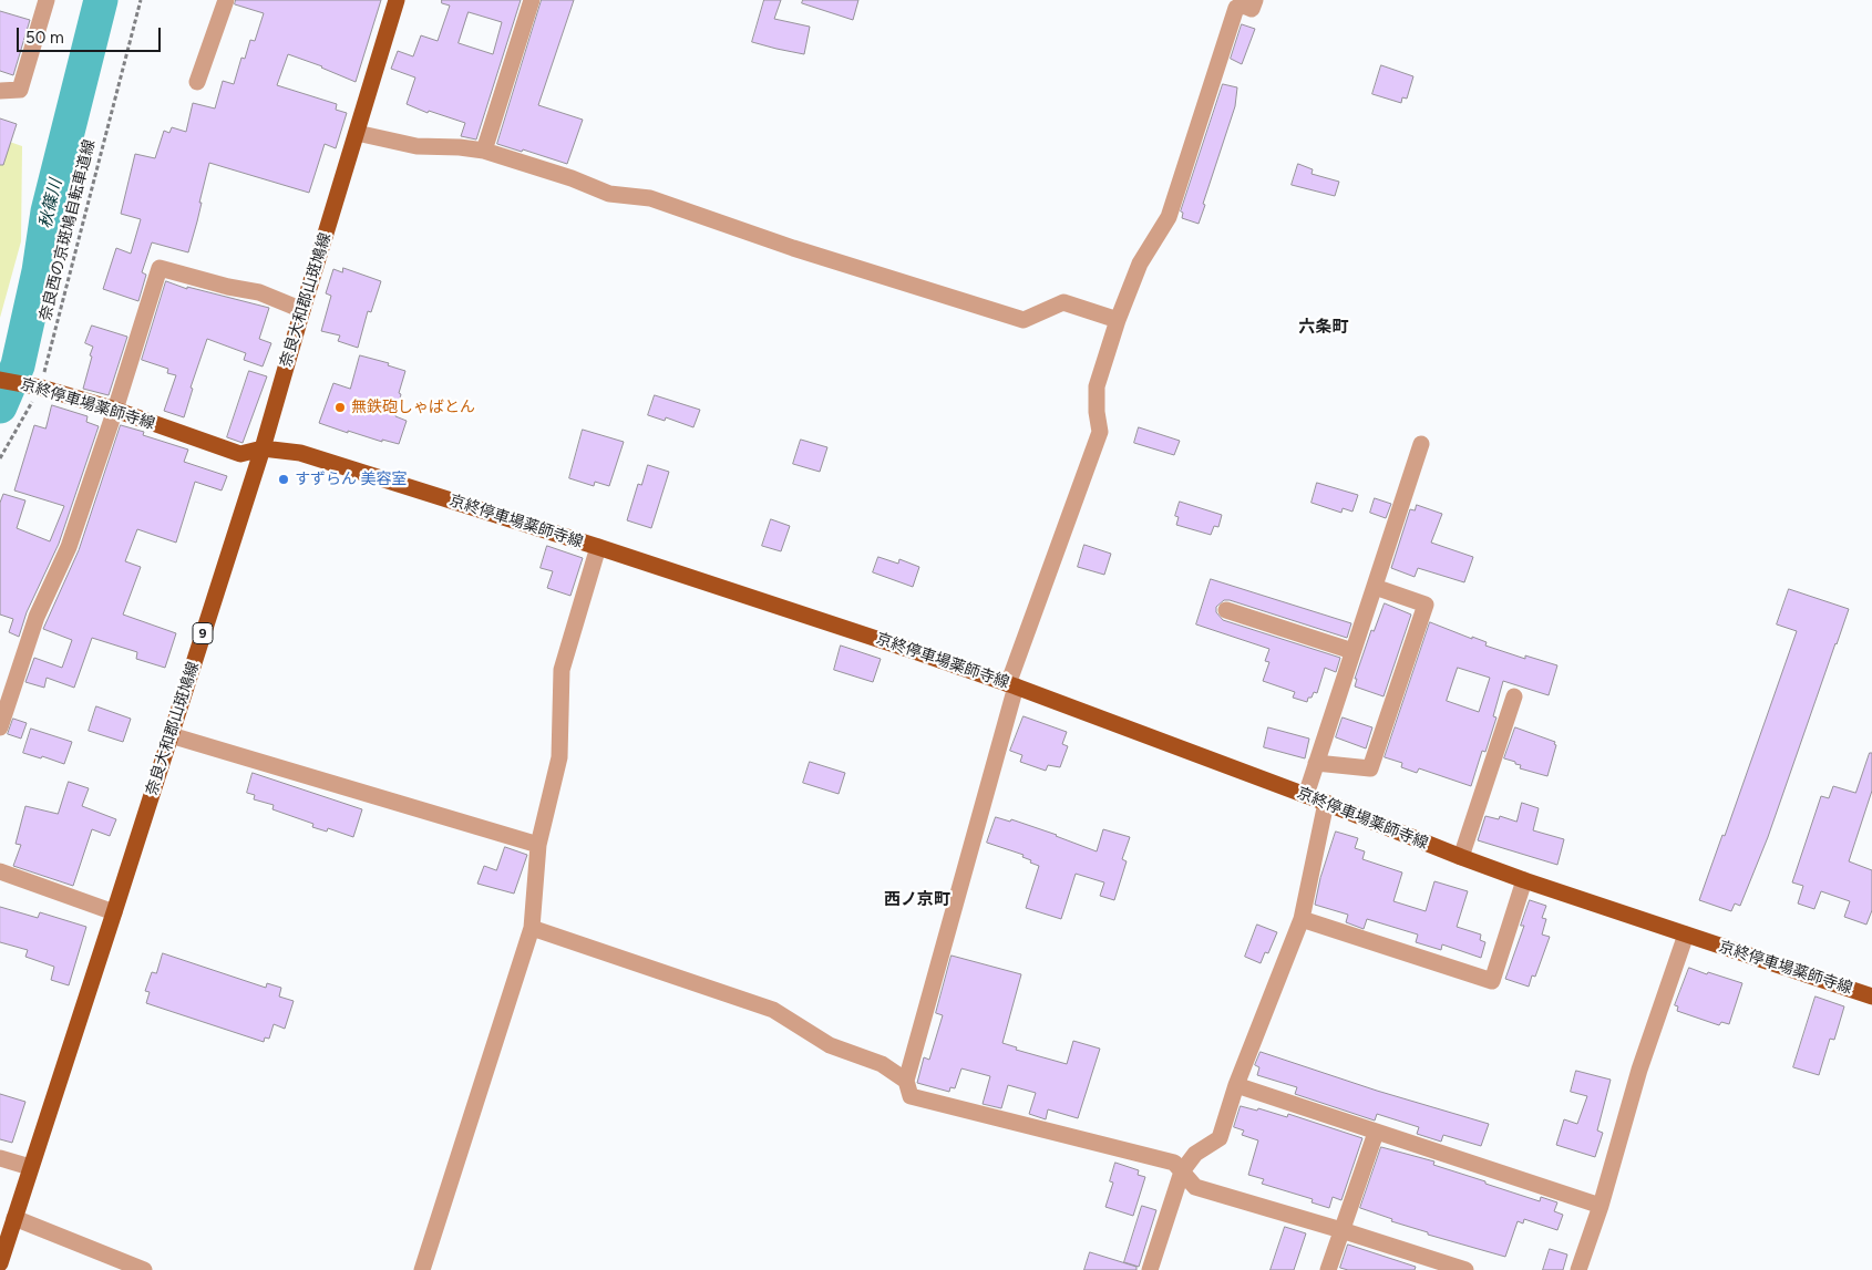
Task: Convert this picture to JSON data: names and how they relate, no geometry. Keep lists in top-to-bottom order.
{
  "streets": {
    "main road": ["奈良大和郡山斑鳩線", "京終停車場薬師寺線", "9"],
    "path": ["奈良西の京斑鳩自転車道線"]
  },
  "crossings": [
    ["奈良西の京斑鳩自転車道線", "京終停車場薬師寺線"],
    ["奈良大和郡山斑鳩線", "京終停車場薬師寺線"]
  ],
  "districts": ["六条町", "西ノ京町"],
  "water": ["秋篠川"],
  "places": ["無鉄砲しゃばとん", "すずらん 美容室"],
  "scale_bar": "50 m"
}
